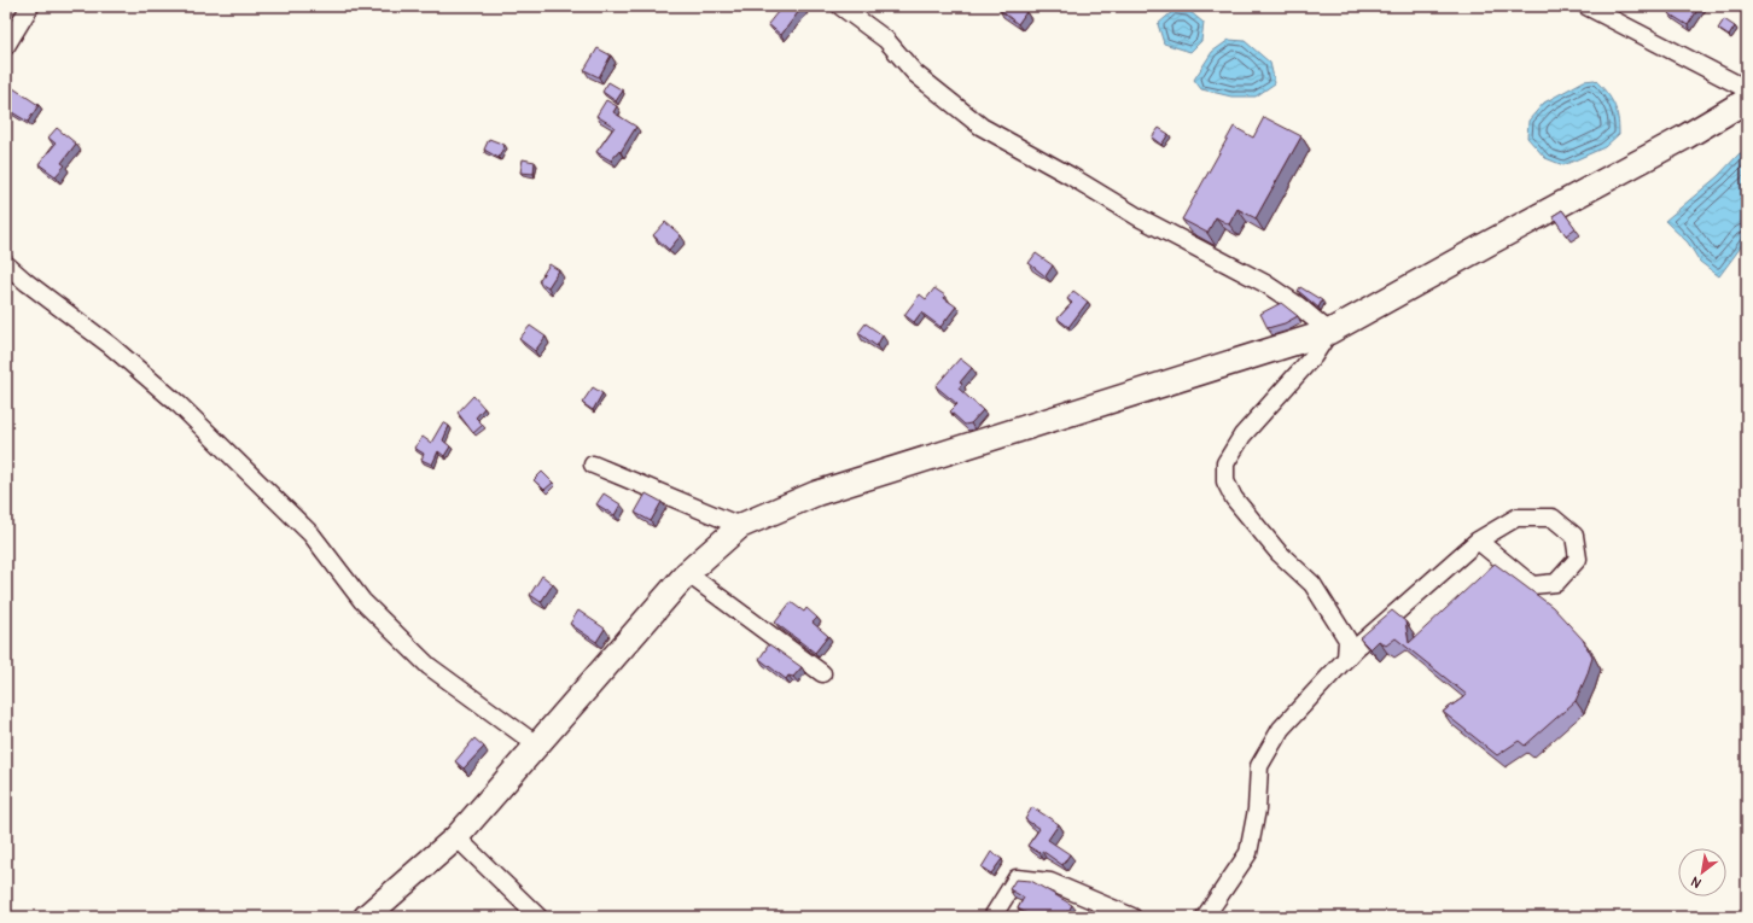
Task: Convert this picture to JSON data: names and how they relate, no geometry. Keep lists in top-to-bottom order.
{
  "north": "bottom left"
}
